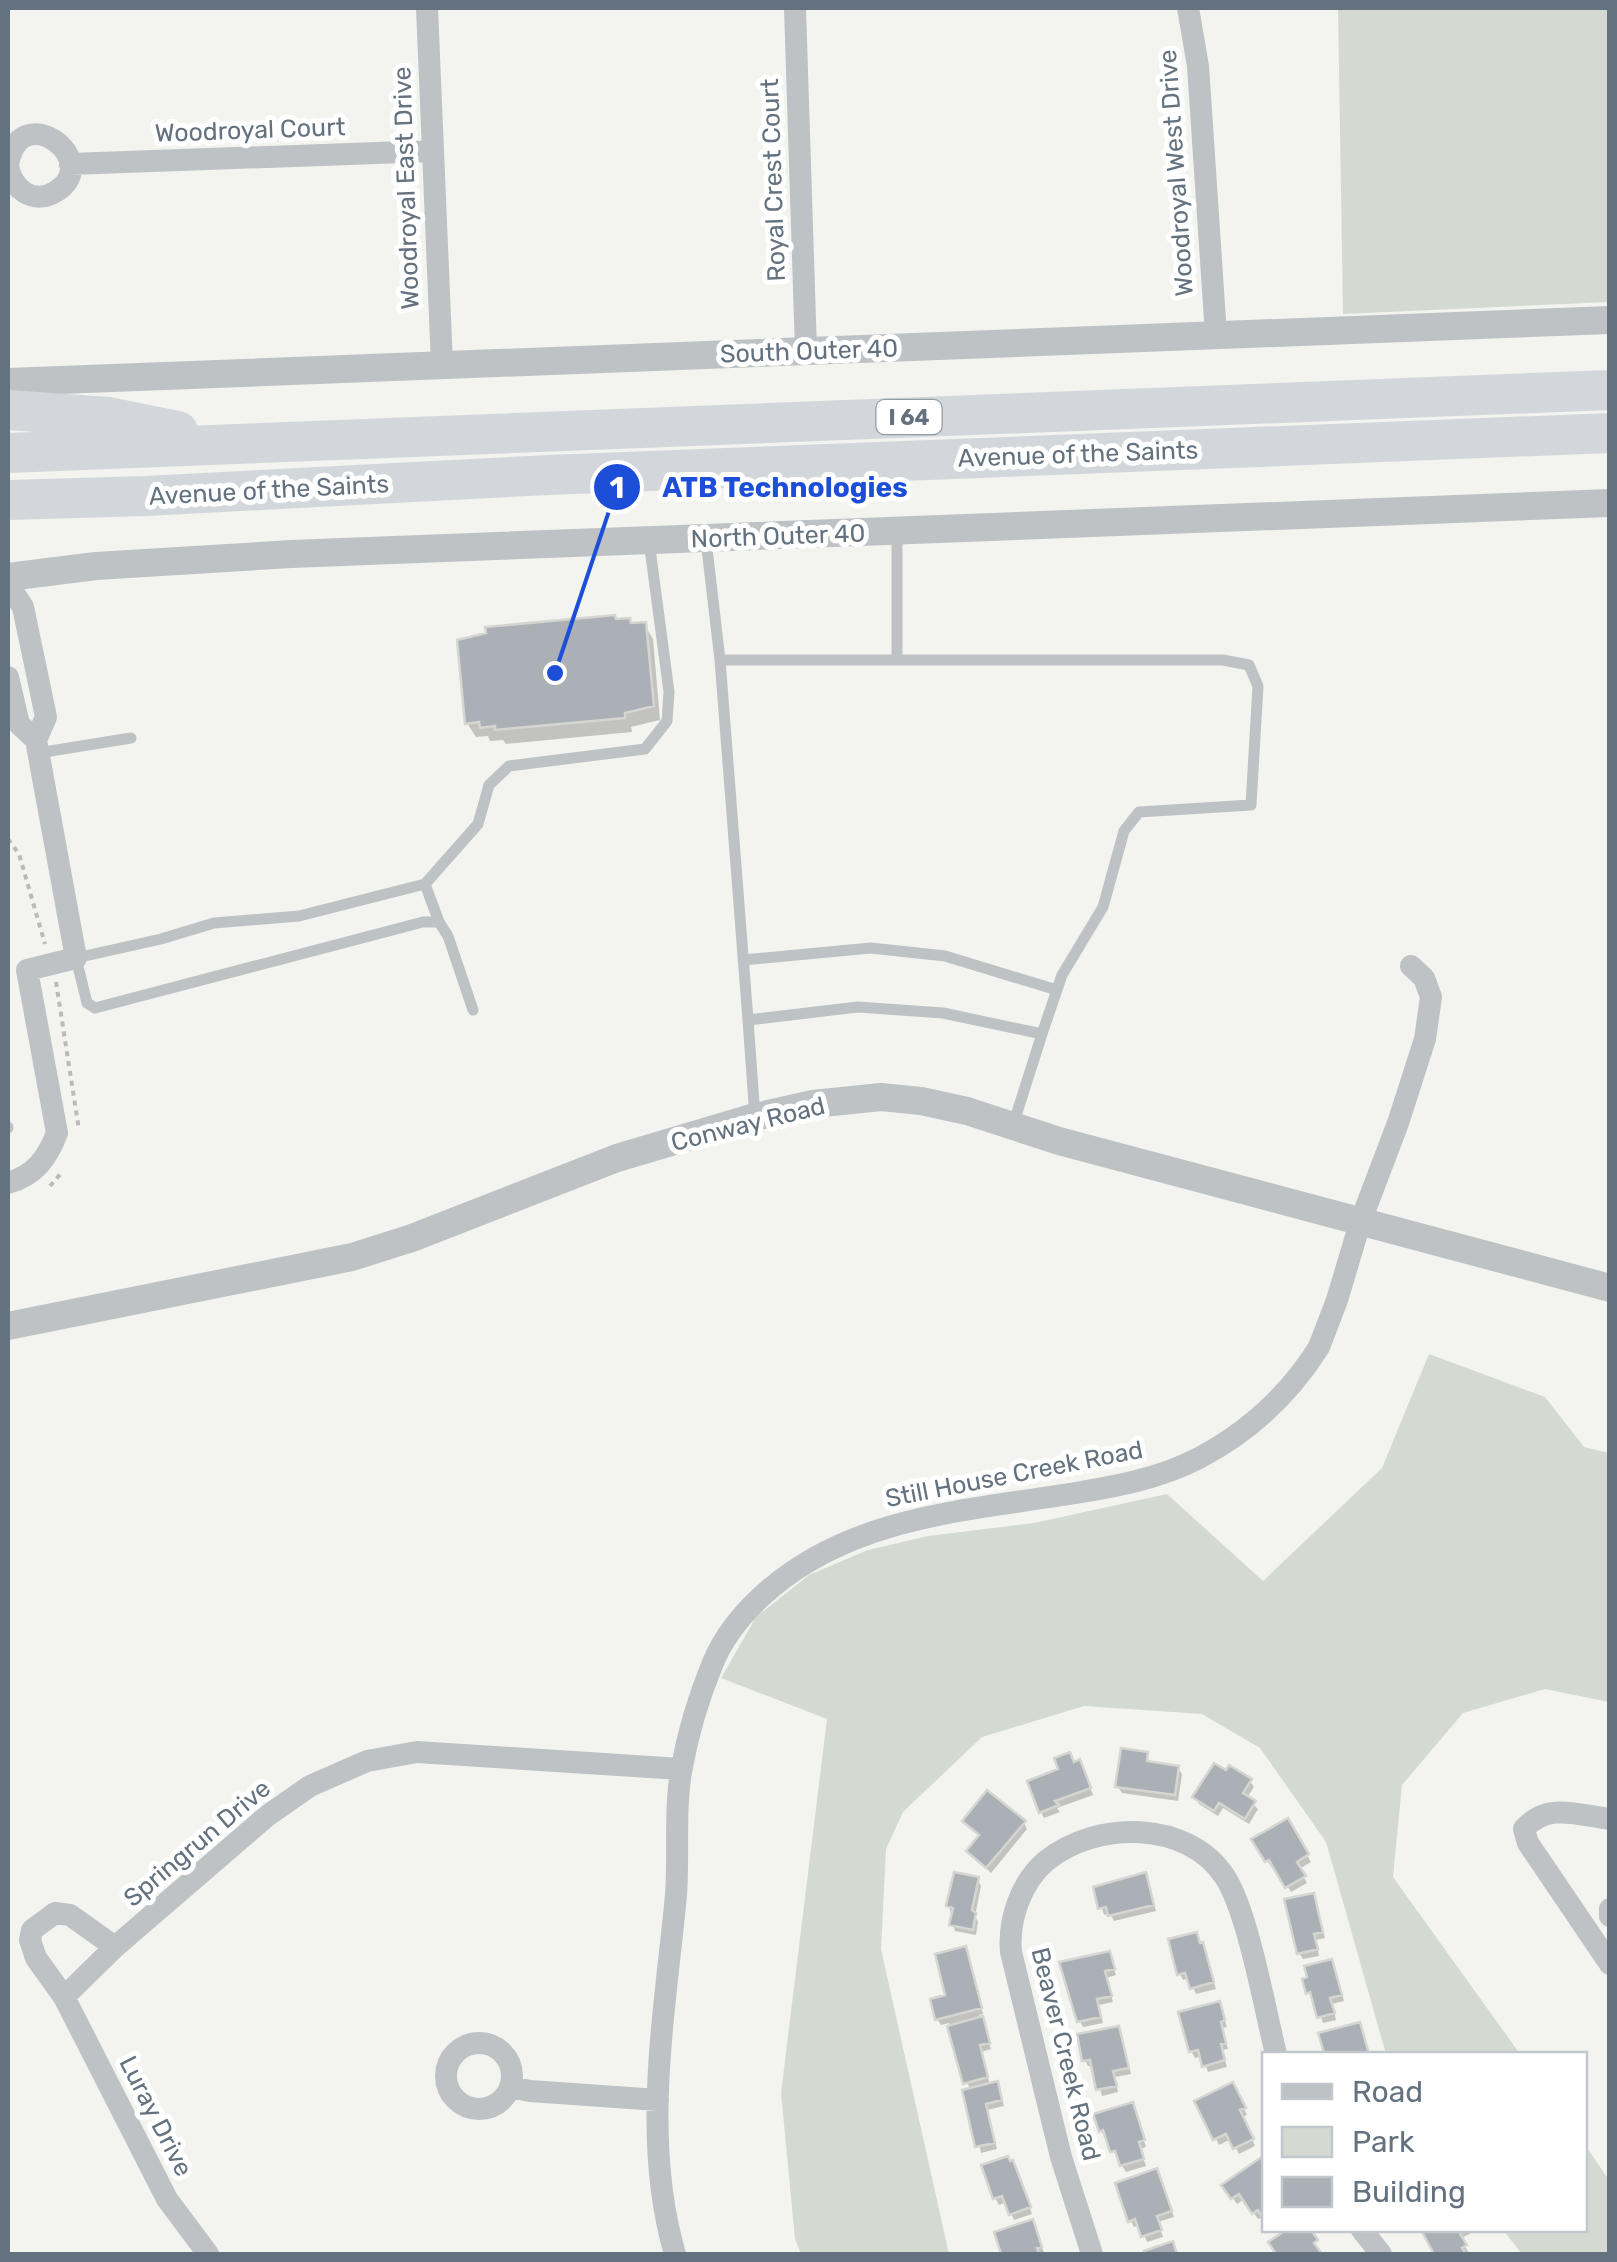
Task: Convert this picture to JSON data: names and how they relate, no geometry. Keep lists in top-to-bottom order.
{
  "streets": {
    "highway": ["I 64", "Avenue of the Saints"],
    "street": [
      "Woodroyal Court",
      "Woodroyal West Drive",
      "Royal Crest Court",
      "Woodroyal East Drive",
      "South Outer 40",
      "North Outer 40",
      "Conway Road",
      "Still House Creek Road",
      "Springrun Drive",
      "Beaver Creek Road",
      "Luray Drive"
    ]
  },
  "crossings": [
    ["Woodroyal Court", "Woodroyal East Drive"],
    ["Woodroyal West Drive", "South Outer 40"],
    ["Royal Crest Court", "South Outer 40"],
    ["Woodroyal East Drive", "South Outer 40"],
    ["Conway Road", "Still House Creek Road"],
    ["Still House Creek Road", "Springrun Drive"],
    ["Springrun Drive", "Luray Drive"]
  ],
  "places": ["ATB Technologies"],
  "legend": ["Road", "Park", "Building"]
}
